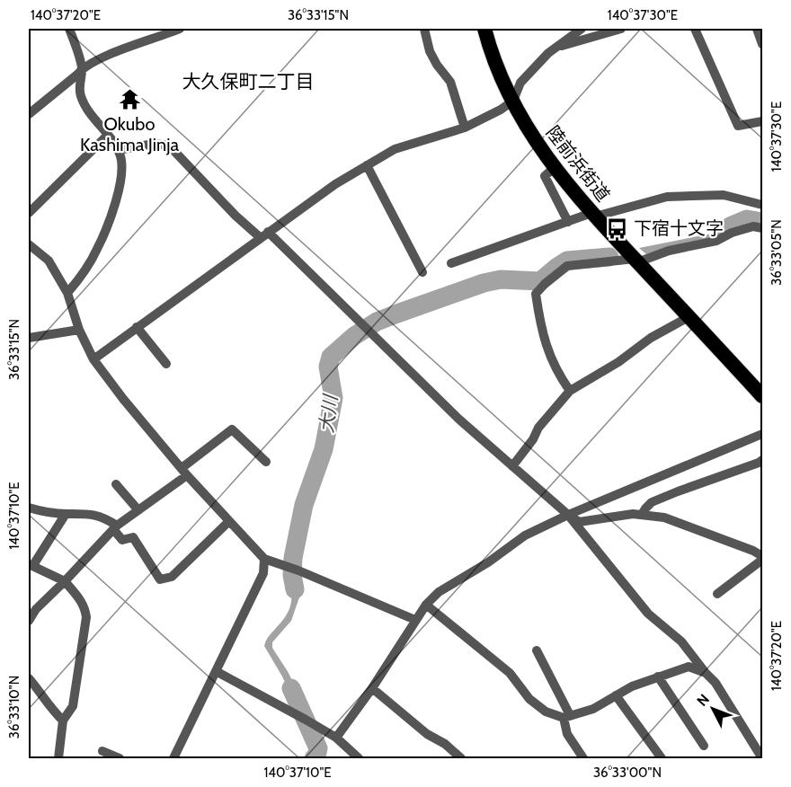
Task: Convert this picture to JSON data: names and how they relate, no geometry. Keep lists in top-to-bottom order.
{
  "streets": {
    "highway": ["陸前浜街道"]
  },
  "districts": ["大久保町二丁目"],
  "water": ["大川"],
  "places": {
    "temple": ["Okubo Kashima Jinja"],
    "bus stop": ["下宿十文字"]
  },
  "north": "top left",
  "coordinates": [
    "140°37'20\"E",
    "36°33'15\"N",
    "140°37'30\"E",
    "36°33'05\"N",
    "140°37'10\"E",
    "36°33'10\"N",
    "36°33'00\"N"
  ]
}
